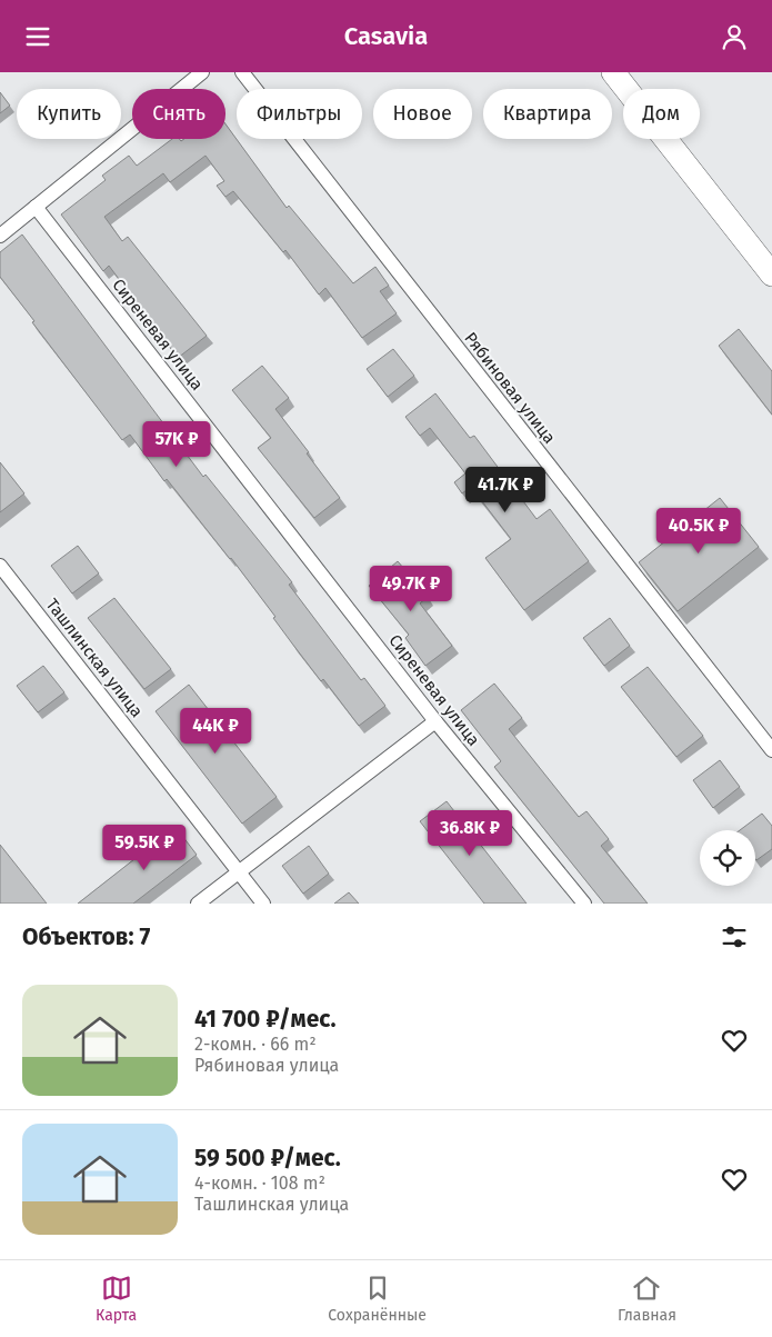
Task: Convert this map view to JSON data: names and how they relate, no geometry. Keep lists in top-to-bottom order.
{
  "streets": {
    "street": ["Сиреневая улица", "Рябиновая улица", "Ташлинская улица"]
  },
  "page": {
    "header": "Casavia",
    "chip": [
      "Купить",
      "Снять",
      "Фильтры",
      "Новое",
      "Квартира",
      "Дом"
    ],
    "price": [
      "57K ₽",
      "41.7K ₽",
      "40.5K ₽",
      "49.7K ₽",
      "44K ₽",
      "36.8K ₽",
      "59.5K ₽"
    ],
    "heading": "Объектов: 7",
    "list": [
      {
        "name": "41 700 ₽/мес.",
        "note": "2-комн. · 66 m² · Рябиновая улица"
      },
      {
        "name": "59 500 ₽/мес.",
        "note": "4-комн. · 108 m² · Ташлинская улица"
      }
    ],
    "tabs": ["Карта", "Сохранённые", "Главная"]
  }
}
